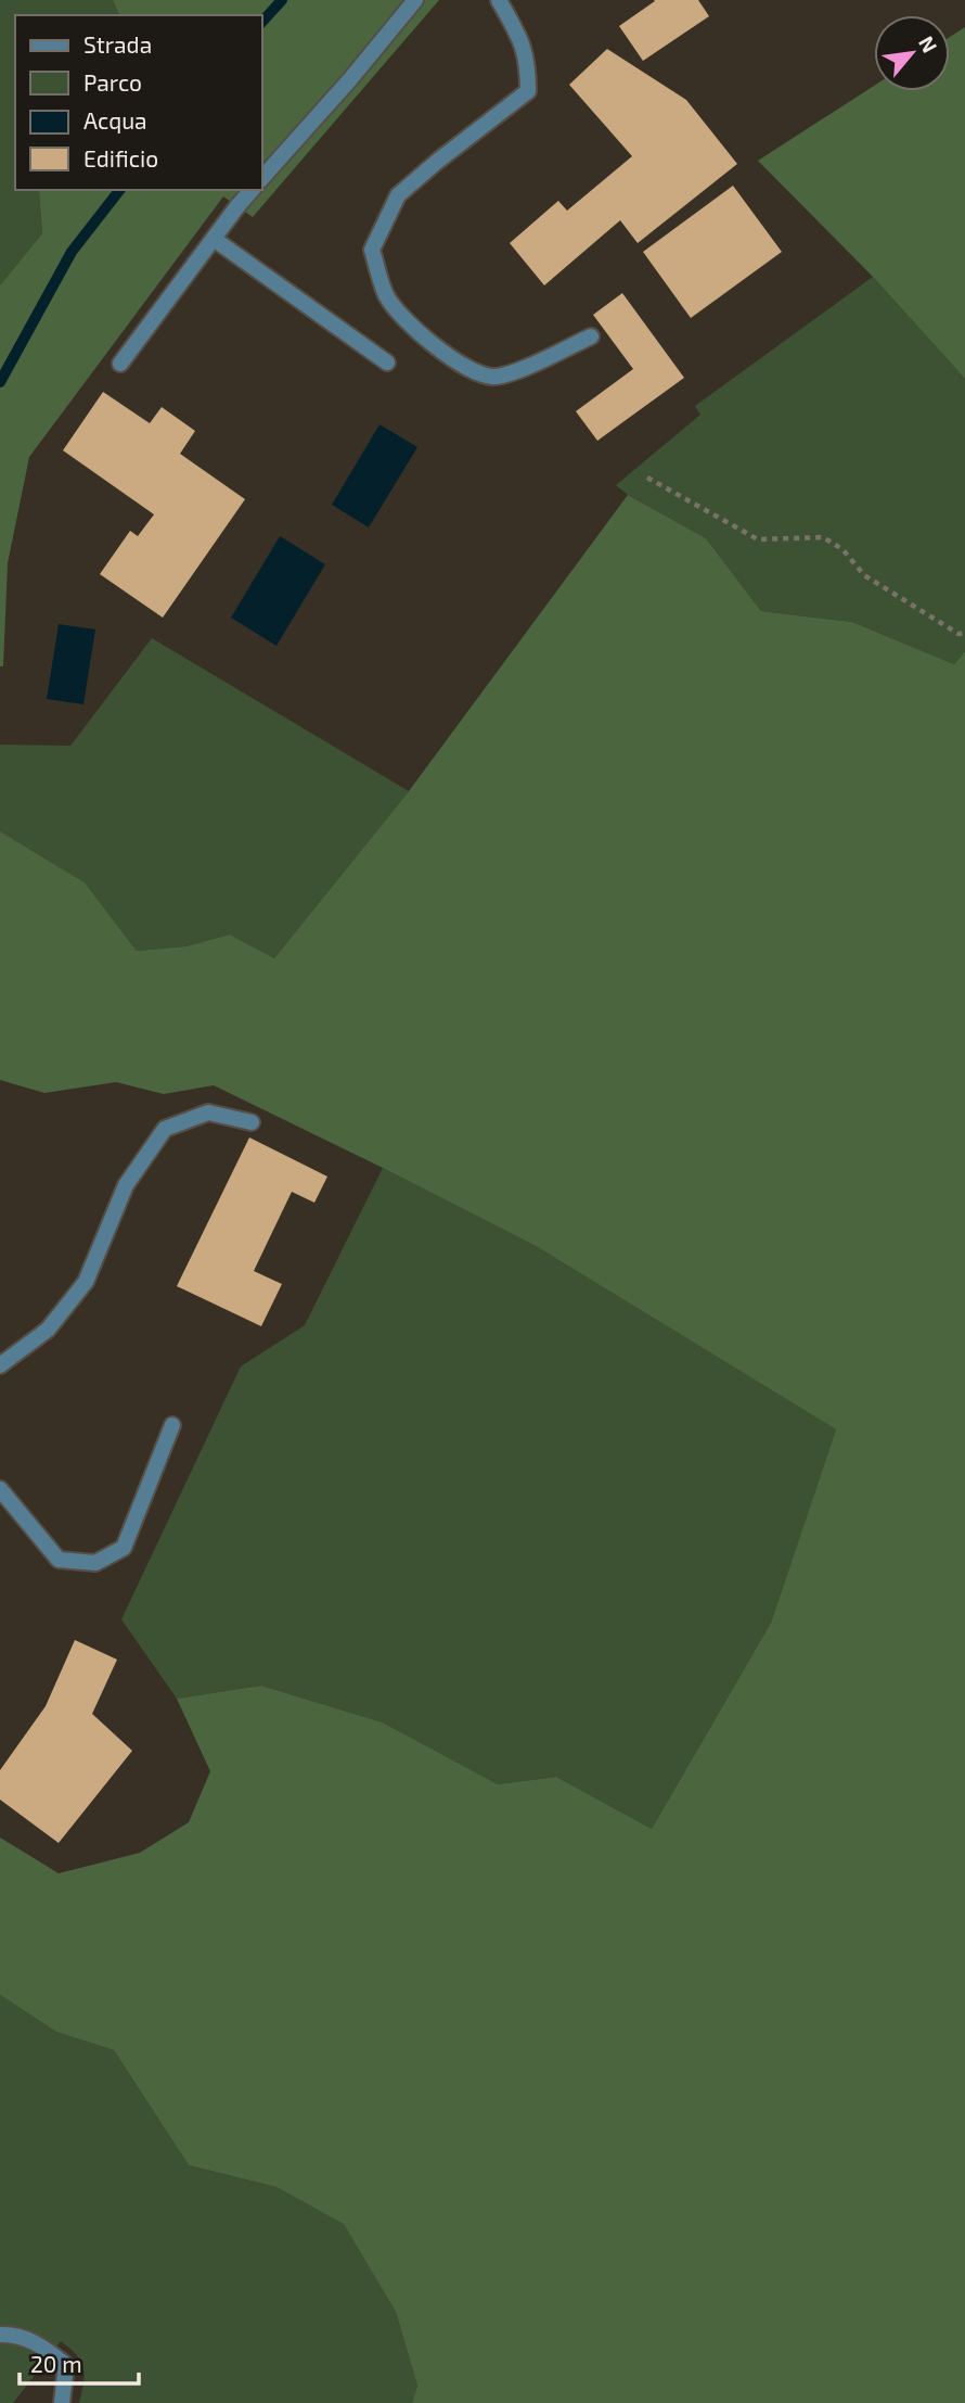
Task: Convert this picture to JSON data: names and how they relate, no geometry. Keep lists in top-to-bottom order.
{
  "legend": [
    "Strada",
    "Parco",
    "Acqua",
    "Edificio"
  ],
  "scale_bar": "20 m",
  "north": "top right"
}
